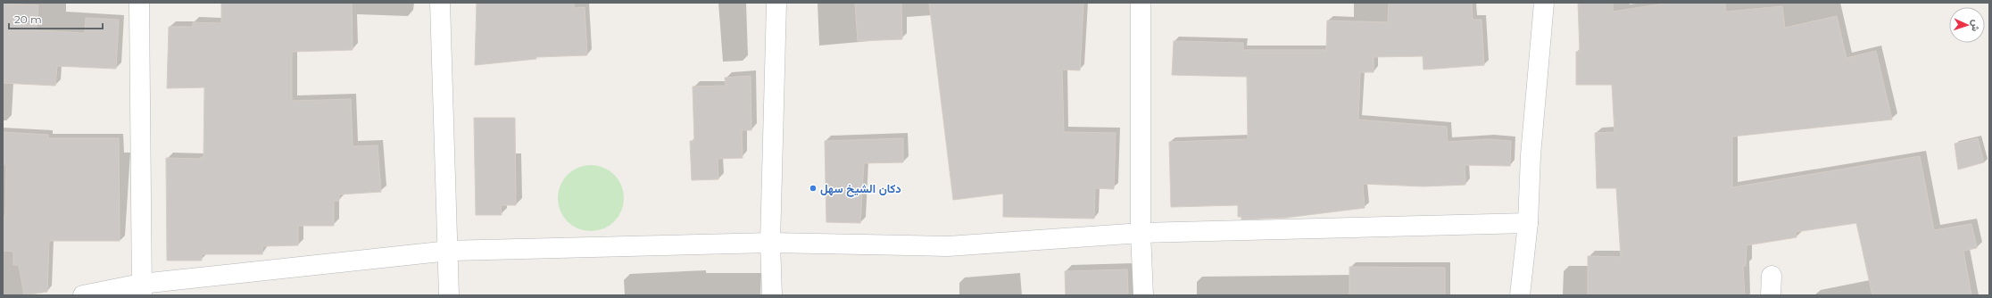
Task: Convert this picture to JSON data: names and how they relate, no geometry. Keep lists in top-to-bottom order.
{
  "places": ["دكان الشيخ سهل"],
  "scale_bar": "20 m",
  "north": "right"
}
